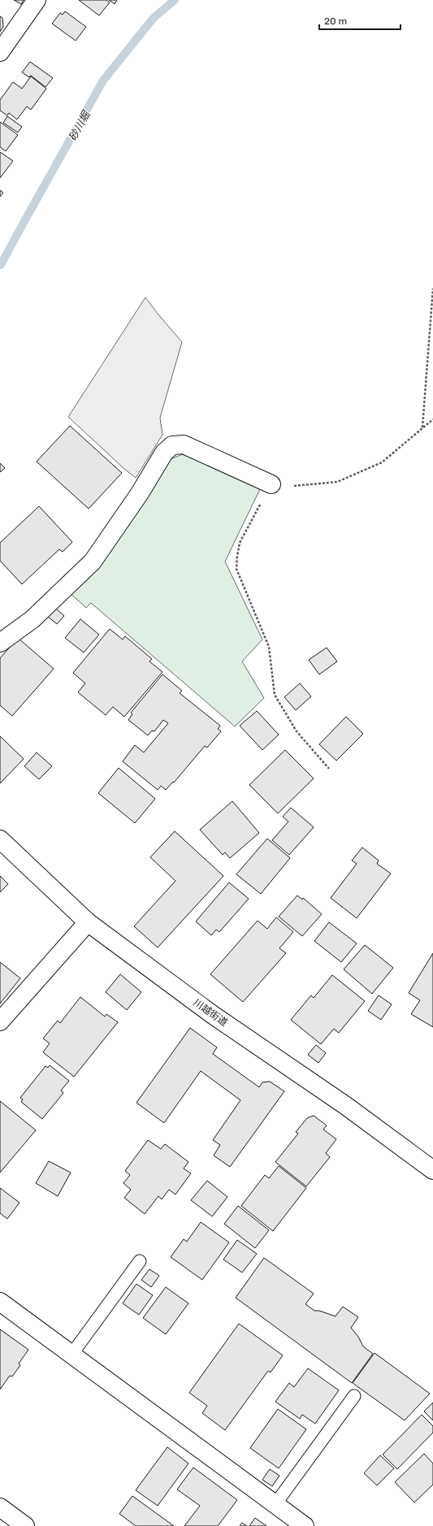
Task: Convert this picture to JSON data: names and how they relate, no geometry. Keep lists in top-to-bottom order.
{
  "streets": {
    "main road": ["川越街道"]
  },
  "water": ["砂川堀"],
  "scale_bar": "20 m"
}
